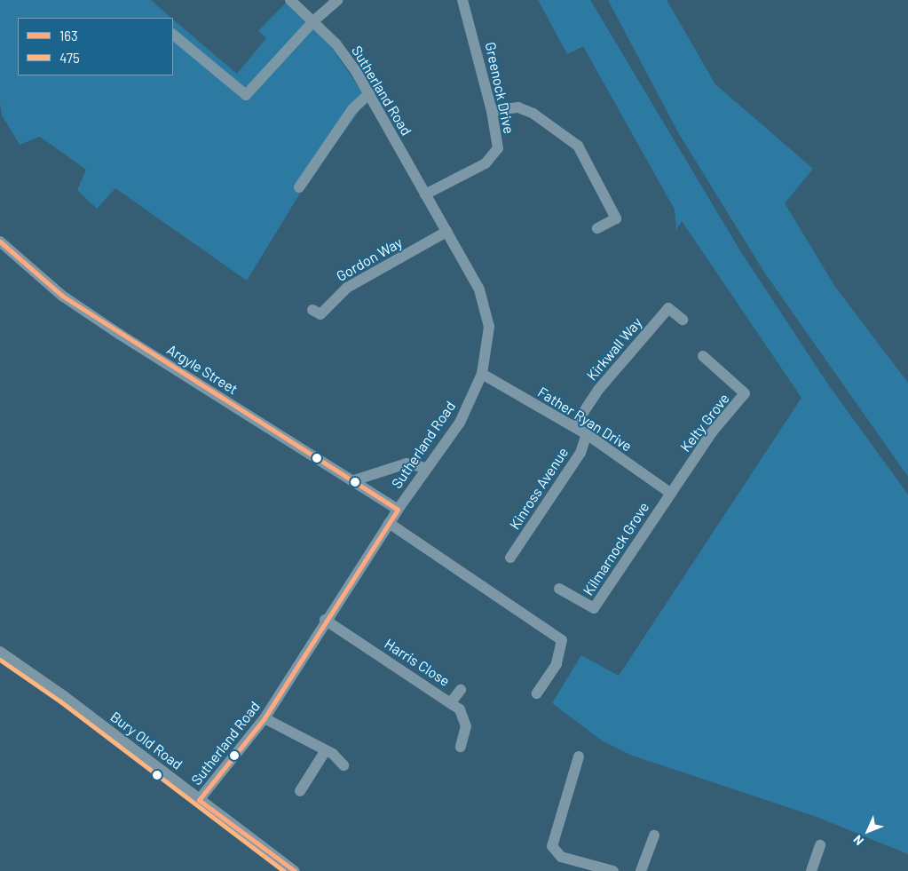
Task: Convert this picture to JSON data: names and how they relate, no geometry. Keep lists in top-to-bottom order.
{
  "streets": {
    "street": [
      "Greenock Drive",
      "Sutherland Road",
      "Gordon Way",
      "Kirkwall Way",
      "Argyle Street",
      "Father Ryan Drive",
      "Kelty Grove",
      "Kinross Avenue",
      "Kilmarnock Grove",
      "Harris Close",
      "Bury Old Road"
    ]
  },
  "crossings": [
    ["Greenock Drive", "Sutherland Road"],
    ["Sutherland Road", "Gordon Way"],
    ["Sutherland Road", "Argyle Street"],
    ["Sutherland Road", "Father Ryan Drive"],
    ["Sutherland Road", "Harris Close"],
    ["Sutherland Road", "Bury Old Road"],
    ["Kirkwall Way", "Father Ryan Drive"],
    ["Father Ryan Drive", "Kelty Grove"],
    ["Father Ryan Drive", "Kinross Avenue"],
    ["Father Ryan Drive", "Kilmarnock Grove"],
    ["Kelty Grove", "Kilmarnock Grove"]
  ],
  "lines": ["transit line 163", "transit line 475"],
  "legend": ["163", "475"],
  "north": "bottom left"
}
